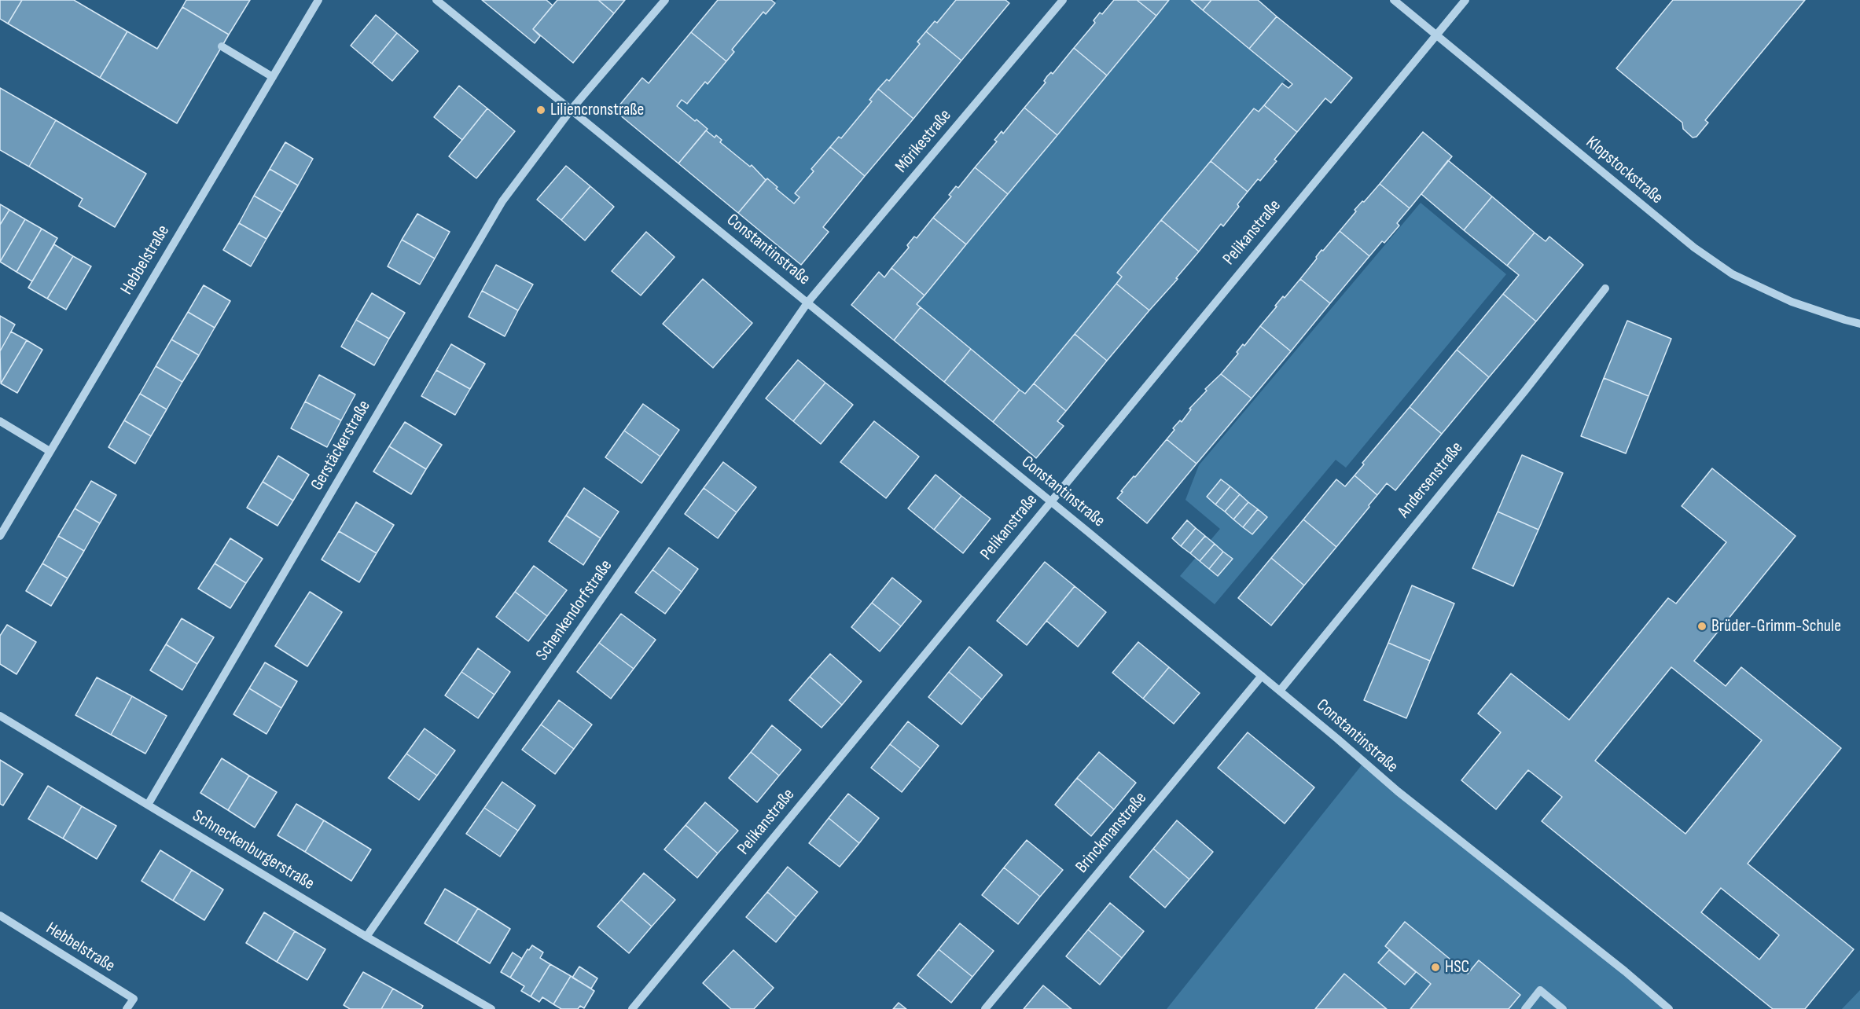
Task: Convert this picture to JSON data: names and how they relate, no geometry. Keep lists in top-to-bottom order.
{
  "streets": {
    "street": [
      "Mörikestraße",
      "Klopstockstraße",
      "Pelikanstraße",
      "Constantinstraße",
      "Hebbelstraße",
      "Gerstäckerstraße",
      "Andersenstraße",
      "Schenkendorfstraße",
      "Brinckmanstraße",
      "Schneckenburgerstraße"
    ]
  },
  "crossings": [
    ["Mörikestraße", "Constantinstraße"],
    ["Mörikestraße", "Schenkendorfstraße"],
    ["Klopstockstraße", "Pelikanstraße"],
    ["Pelikanstraße", "Constantinstraße"],
    ["Constantinstraße", "Gerstäckerstraße"],
    ["Constantinstraße", "Andersenstraße"],
    ["Constantinstraße", "Schenkendorfstraße"],
    ["Constantinstraße", "Brinckmanstraße"],
    ["Gerstäckerstraße", "Schneckenburgerstraße"],
    ["Schenkendorfstraße", "Schneckenburgerstraße"]
  ],
  "places": ["Liliencronstraße", "Brüder-Grimm-Schule", "HSC"]
}
